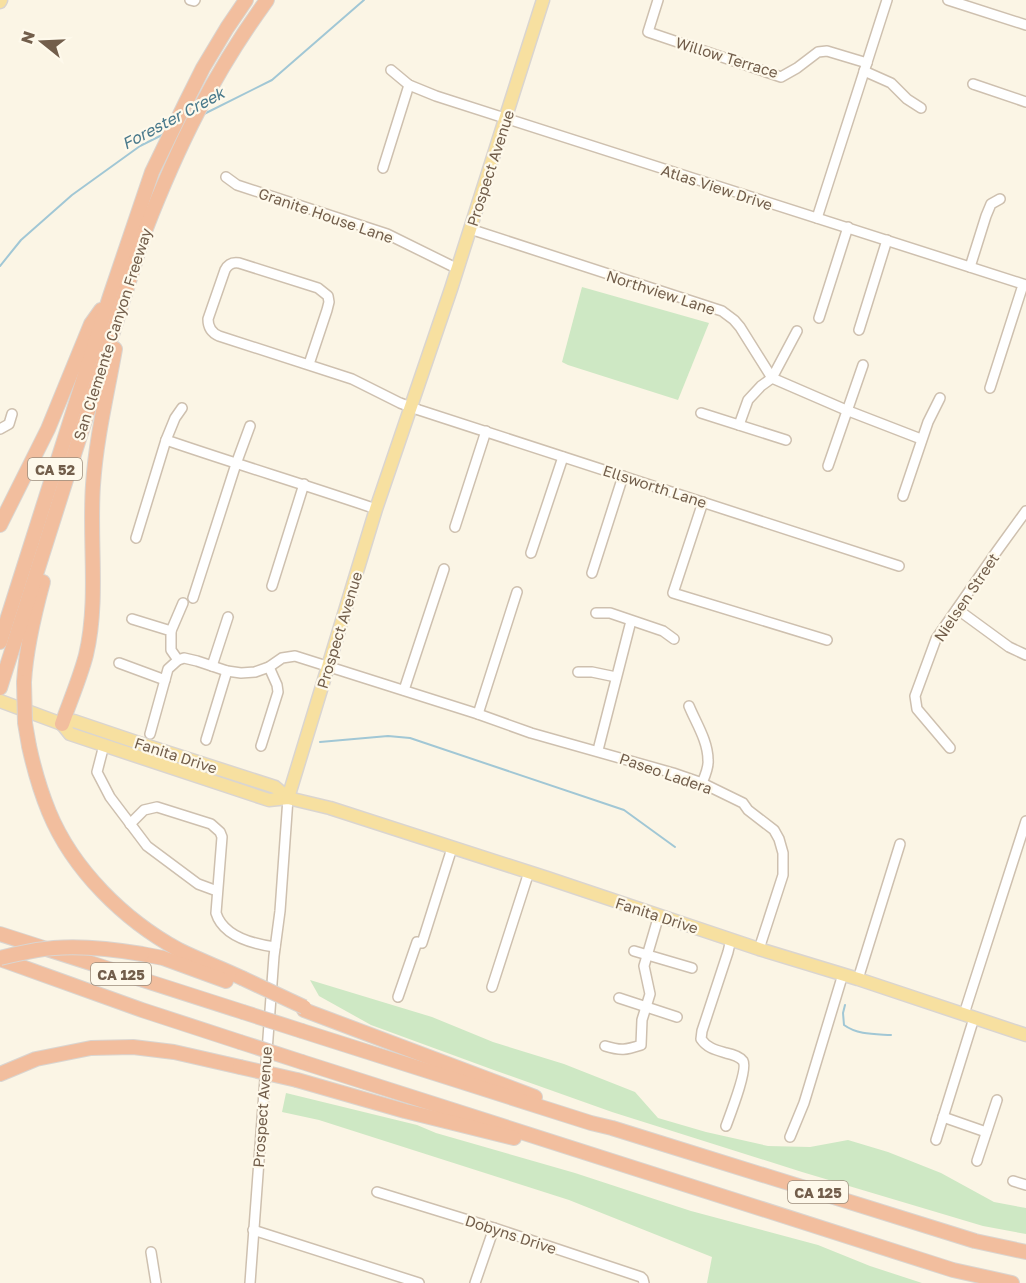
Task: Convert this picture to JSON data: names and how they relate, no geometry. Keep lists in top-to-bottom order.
{
  "streets": {
    "highway": ["San Clemente Canyon Freeway", "CA 52", "CA 125"],
    "main road": ["Prospect Avenue", "Fanita Drive"],
    "street": [
      "Willow Terrace",
      "Atlas View Drive",
      "Granite House Lane",
      "Northview Lane",
      "Ellsworth Lane",
      "Nielsen Street",
      "Paseo Ladera",
      "Dobyns Drive"
    ]
  },
  "crossings": [
    ["Prospect Avenue", "Atlas View Drive"],
    ["Prospect Avenue", "Granite House Lane"],
    ["Prospect Avenue", "Northview Lane"],
    ["Prospect Avenue", "Ellsworth Lane"],
    ["Prospect Avenue", "Fanita Drive"],
    ["Prospect Avenue", "Paseo Ladera"],
    ["Fanita Drive", "Paseo Ladera"]
  ],
  "water": ["Forester Creek"],
  "north": "left"
}
